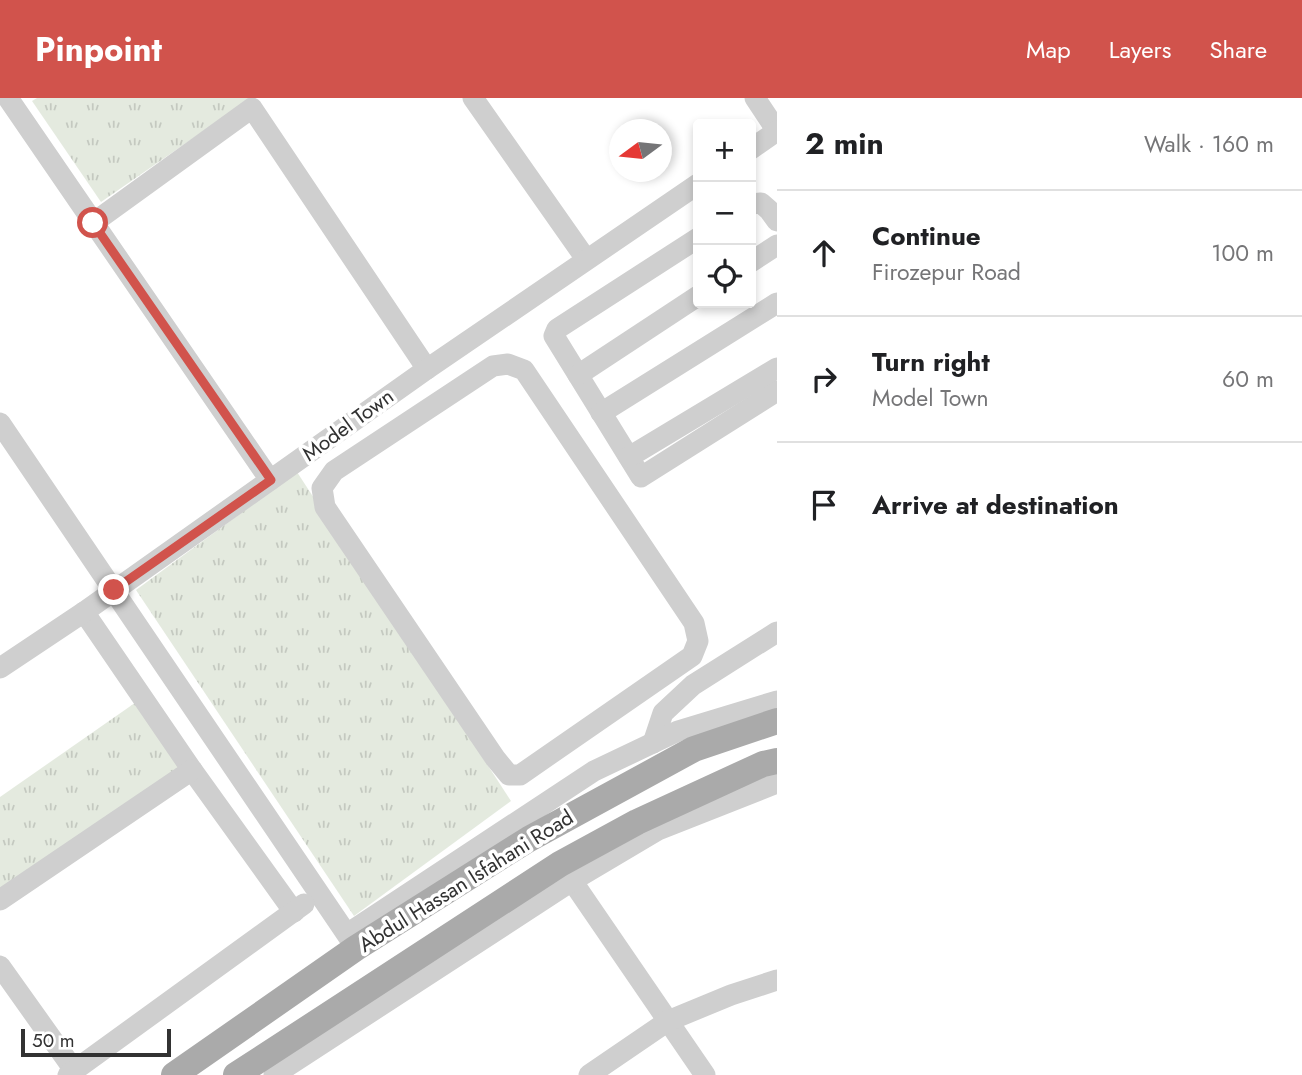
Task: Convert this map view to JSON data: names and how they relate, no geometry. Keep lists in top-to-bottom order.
{
  "streets": {
    "main road": ["Abdul Hassan Isfahani Road"],
    "street": ["Model Town"]
  },
  "scale_bar": "50 m",
  "north": "left",
  "page": {
    "header": "Pinpoint",
    "nav": ["Map", "Layers", "Share"],
    "heading": ["2 min", "Walk · 160 m"],
    "map_buttons": ["+", "−"],
    "list": [
      ["Continue", "Firozepur Road", "100 m"],
      ["Turn right", "Model Town", "60 m"],
      "Arrive at destination"
    ],
    "scale": "50 m"
  }
}
